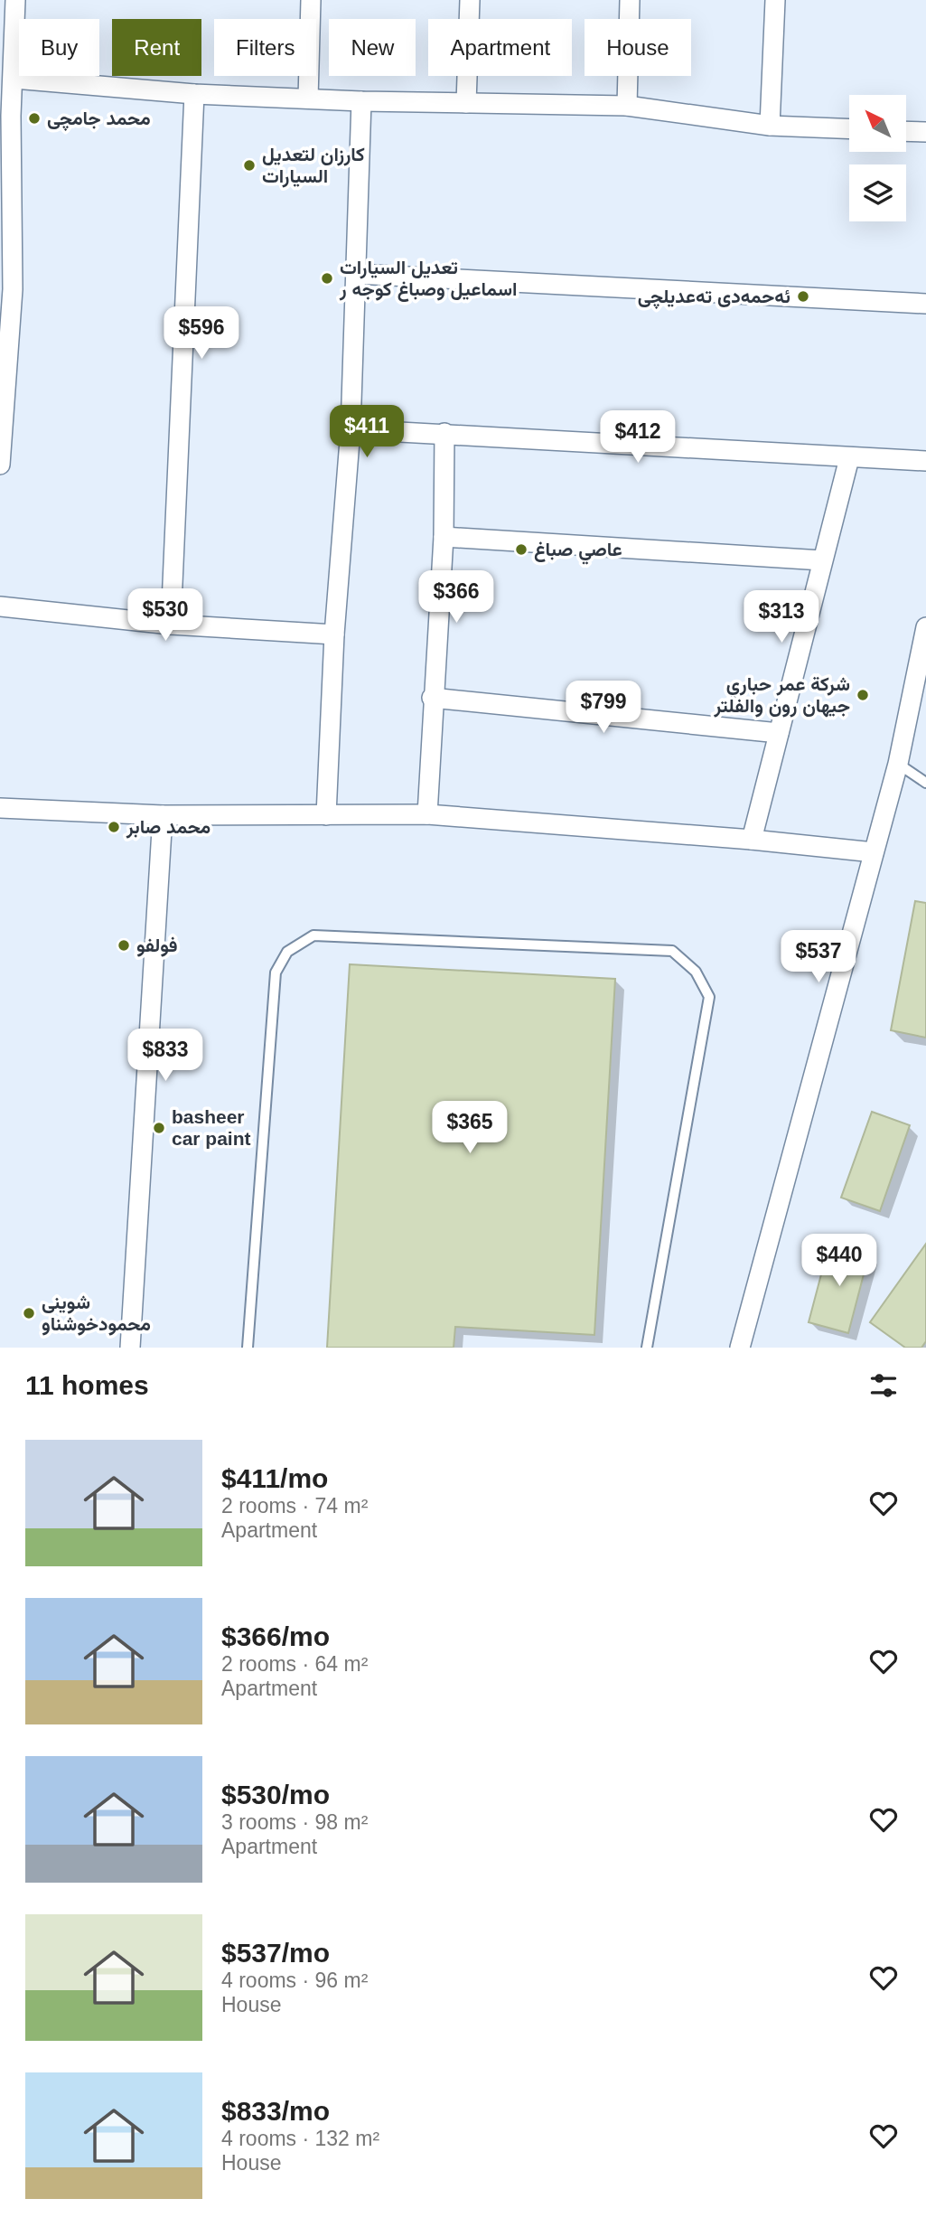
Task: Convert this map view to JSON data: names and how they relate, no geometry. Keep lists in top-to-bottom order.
{
  "places": [
    "محمد جامچی",
    "كارزان لتعديل السيارات",
    "تعديل السيارات اسماعيل وصباغ كوجه ر",
    "ئەحمەدی تەعدیلچی",
    "عاصي صباغ",
    "شركة عمر حباري جيھان رون والفلتر",
    "محمد صابر",
    "فولفو",
    "basheer car paint",
    "شوينى محمودخوشناو"
  ],
  "north": "top left",
  "page": {
    "chip": [
      "Buy",
      "Rent",
      "Filters",
      "New",
      "Apartment",
      "House"
    ],
    "price": [
      "$596",
      "$411",
      "$412",
      "$366",
      "$530",
      "$313",
      "$799",
      "$537",
      "$833",
      "$365",
      "$440"
    ],
    "heading": "11 homes",
    "list": [
      {
        "name": "$411/mo",
        "note": "2 rooms · 74 m² · Apartment"
      },
      {
        "name": "$366/mo",
        "note": "2 rooms · 64 m² · Apartment"
      },
      {
        "name": "$530/mo",
        "note": "3 rooms · 98 m² · Apartment"
      },
      {
        "name": "$537/mo",
        "note": "4 rooms · 96 m² · House"
      },
      {
        "name": "$833/mo",
        "note": "4 rooms · 132 m² · House"
      }
    ]
  }
}
